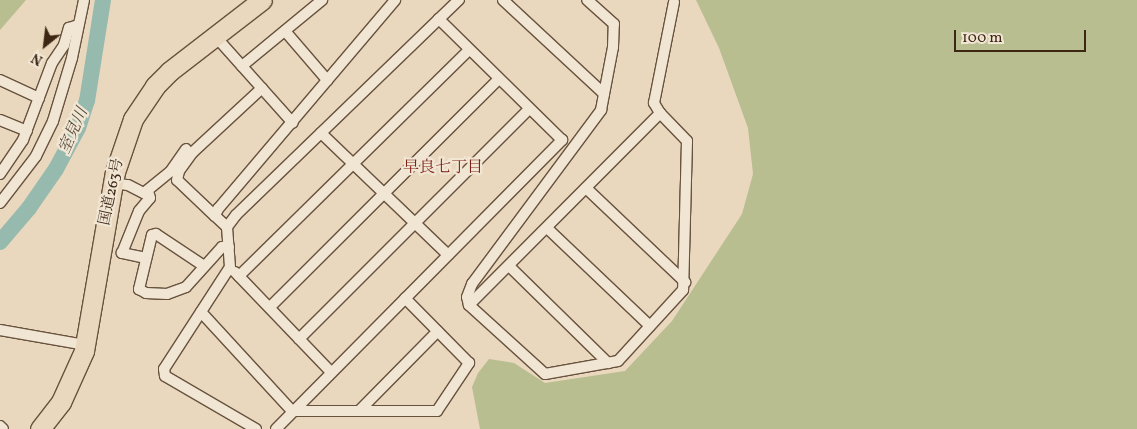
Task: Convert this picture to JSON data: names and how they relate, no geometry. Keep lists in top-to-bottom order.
{
  "streets": {
    "highway": ["国道263号"]
  },
  "districts": ["早良七丁目"],
  "water": ["室見川"],
  "scale_bar": "100 m",
  "north": "bottom left"
}
